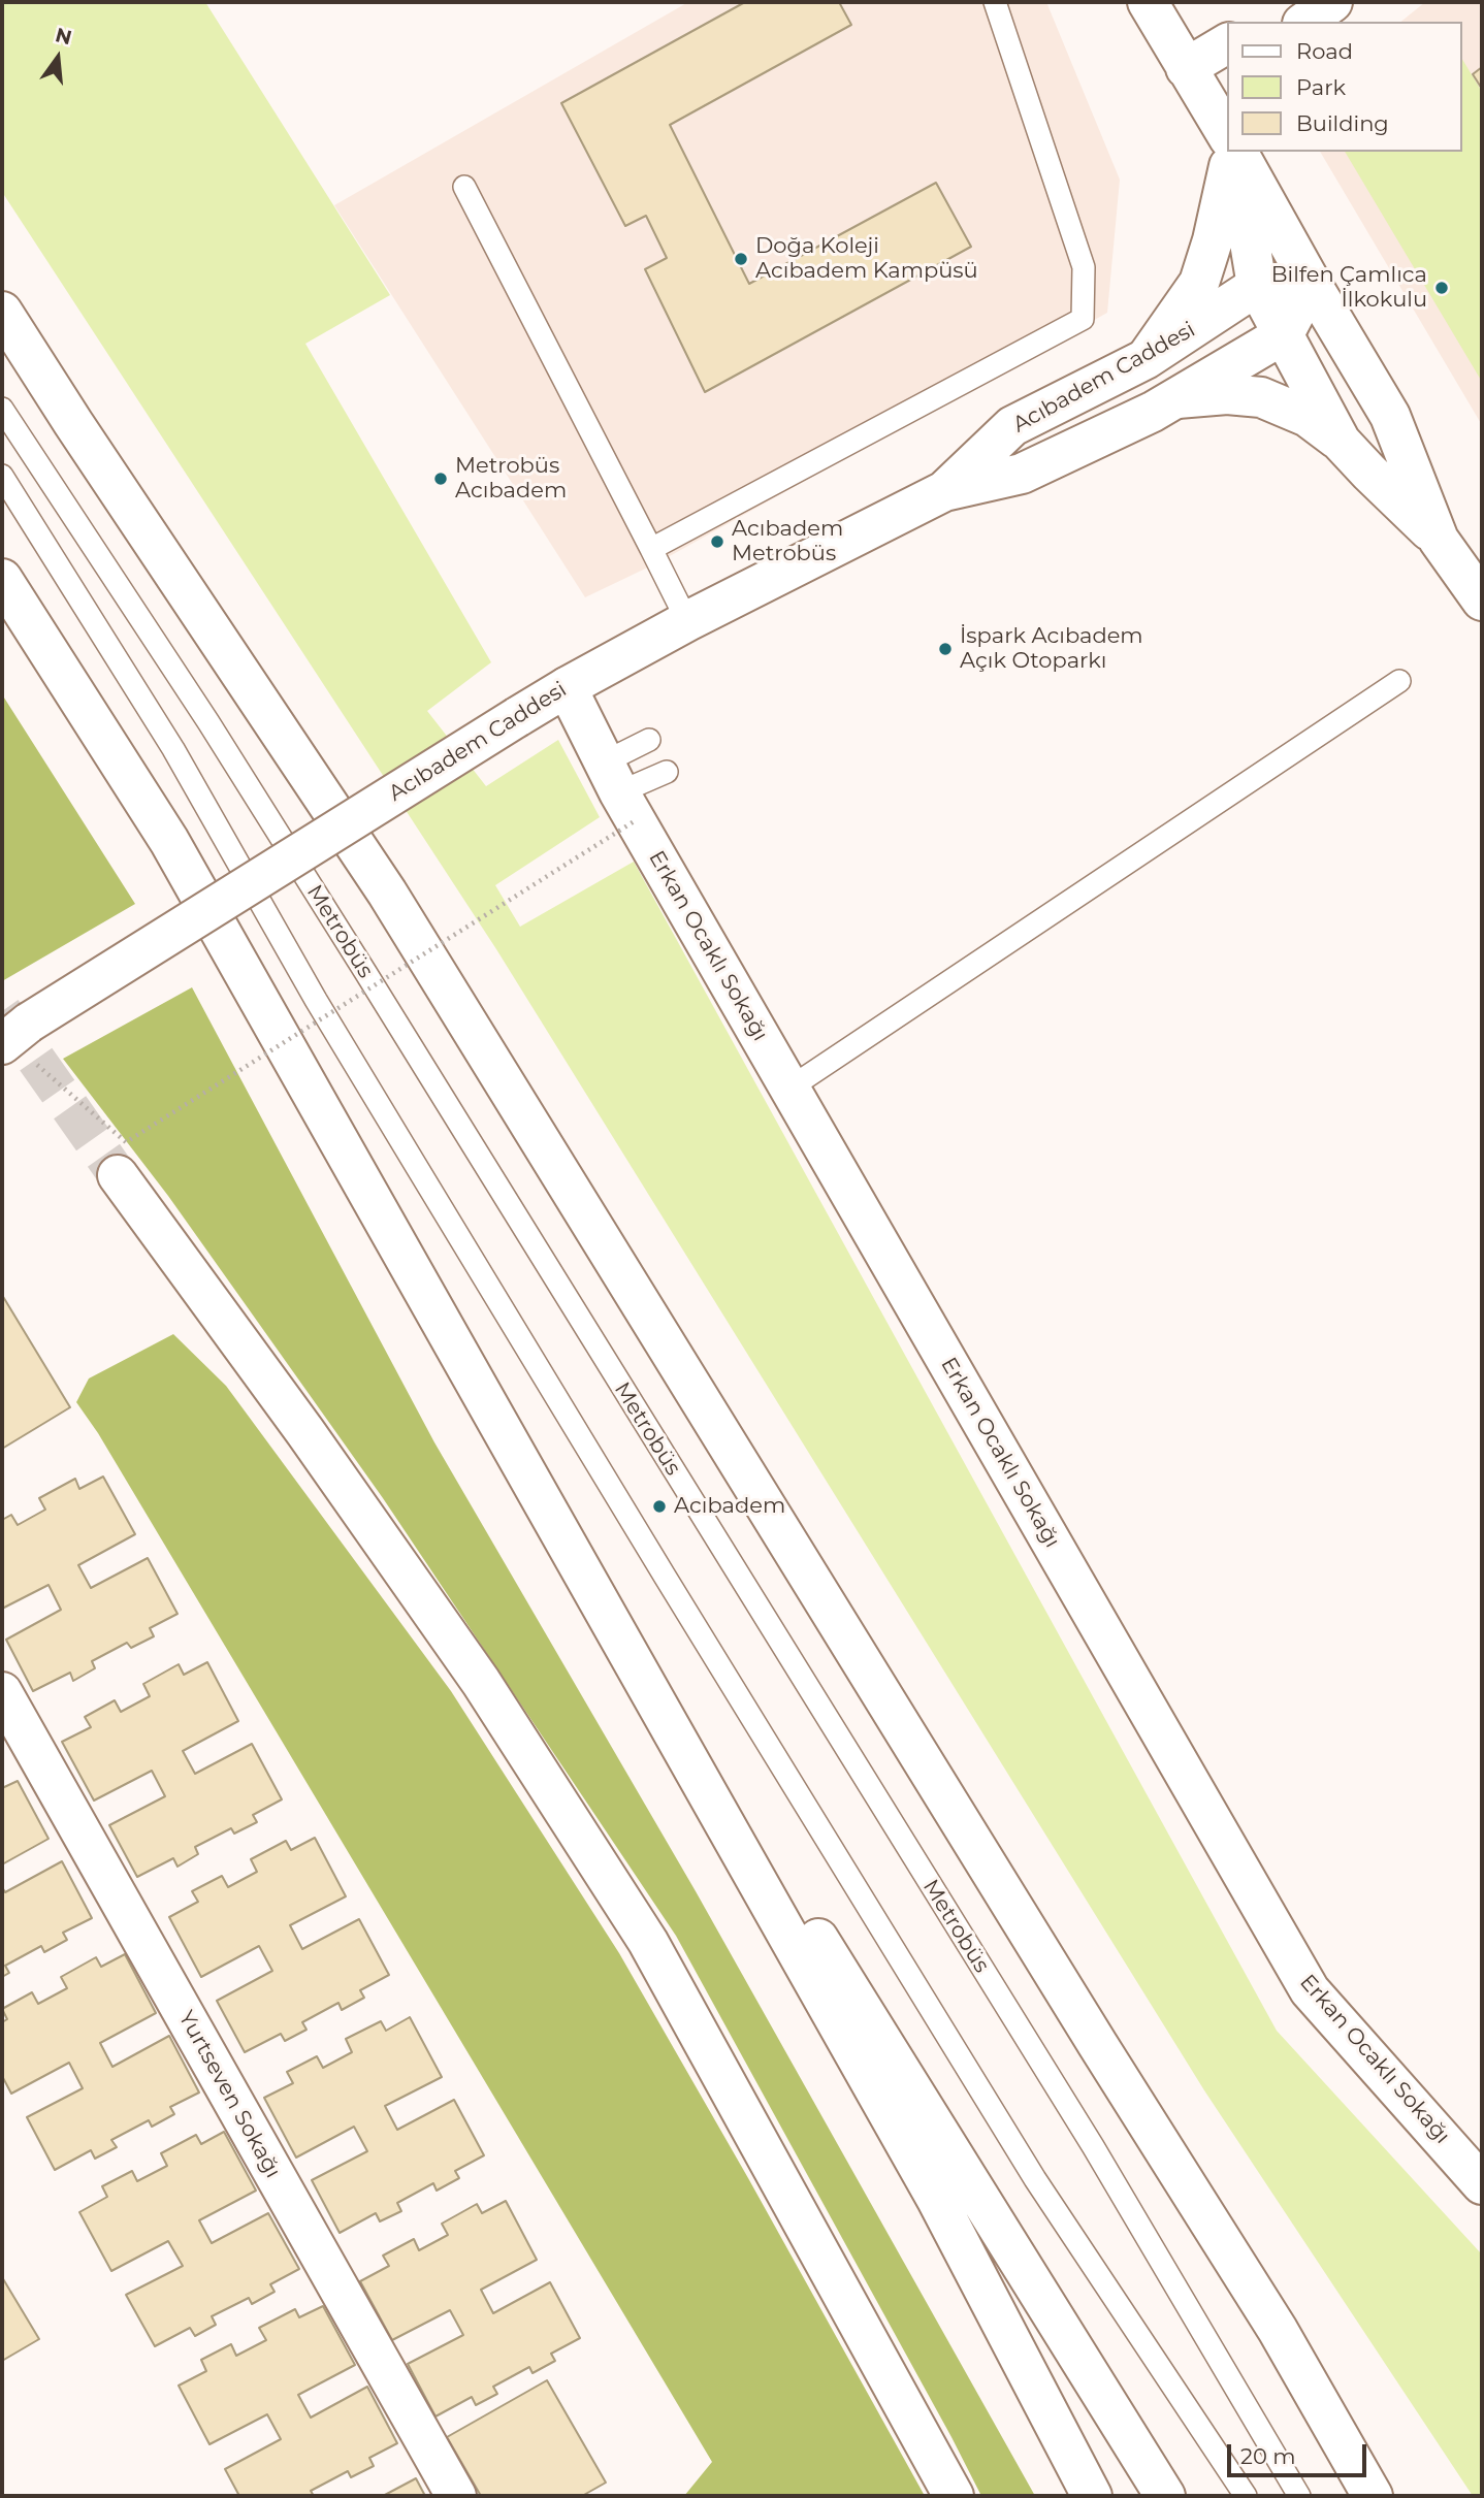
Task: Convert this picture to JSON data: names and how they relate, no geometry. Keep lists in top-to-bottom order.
{
  "streets": {
    "main road": ["Acıbadem Caddesi", "Erkan Ocaklı Sokağı", "Yurtseven Sokağı"],
    "lane": ["Metrobüs"]
  },
  "crossings": [
    ["Acıbadem Caddesi", "Erkan Ocaklı Sokağı"]
  ],
  "places": [
    "Doğa Koleji Acıbadem Kampüsü",
    "Bilfen Çamlıca İlkokulu",
    "Metrobüs Acıbadem",
    "Acıbadem Metrobüs",
    "İspark Acıbadem Açık Otoparkı",
    "Acıbadem"
  ],
  "legend": ["Road", "Park", "Building"],
  "scale_bar": "20 m",
  "north": "top"
}
